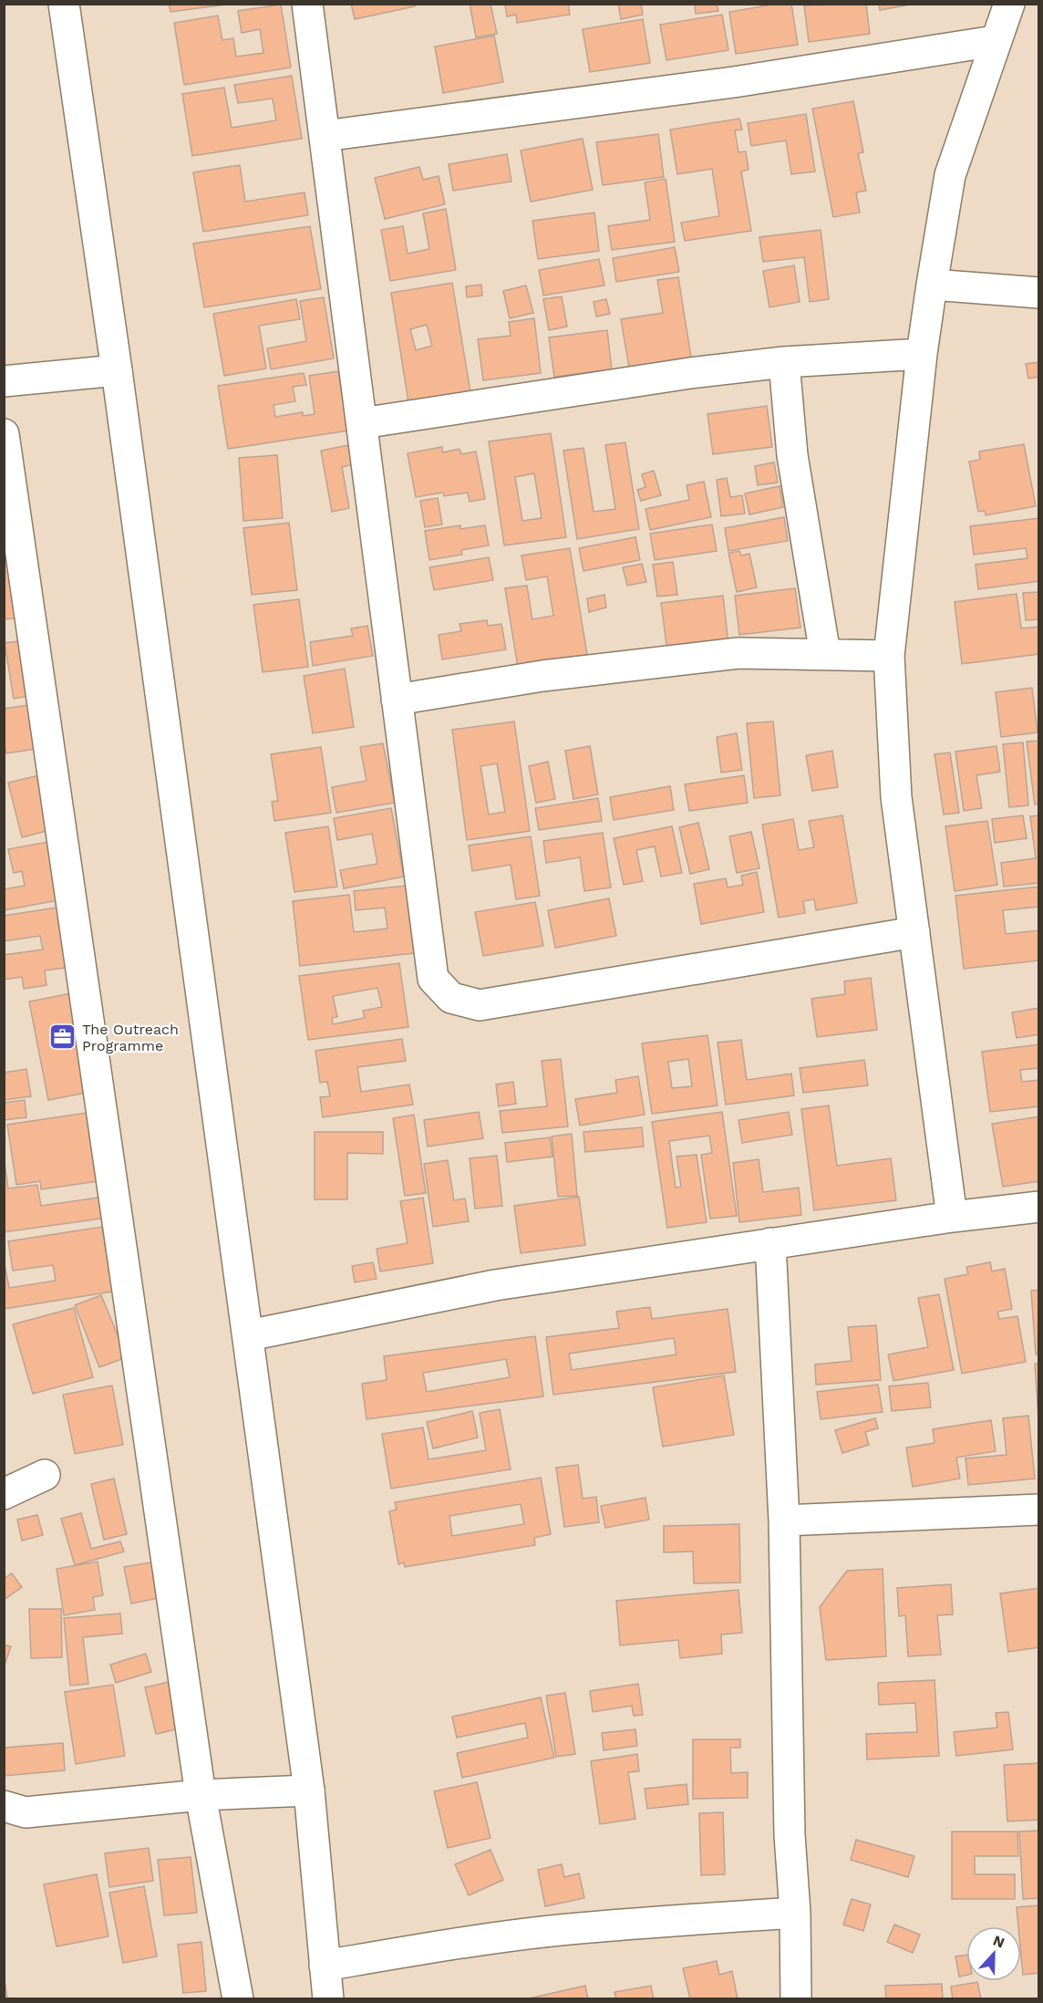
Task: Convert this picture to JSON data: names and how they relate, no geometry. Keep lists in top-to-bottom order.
{
  "places": {
    "office": ["The Outreach Programme"]
  },
  "north": "top"
}
